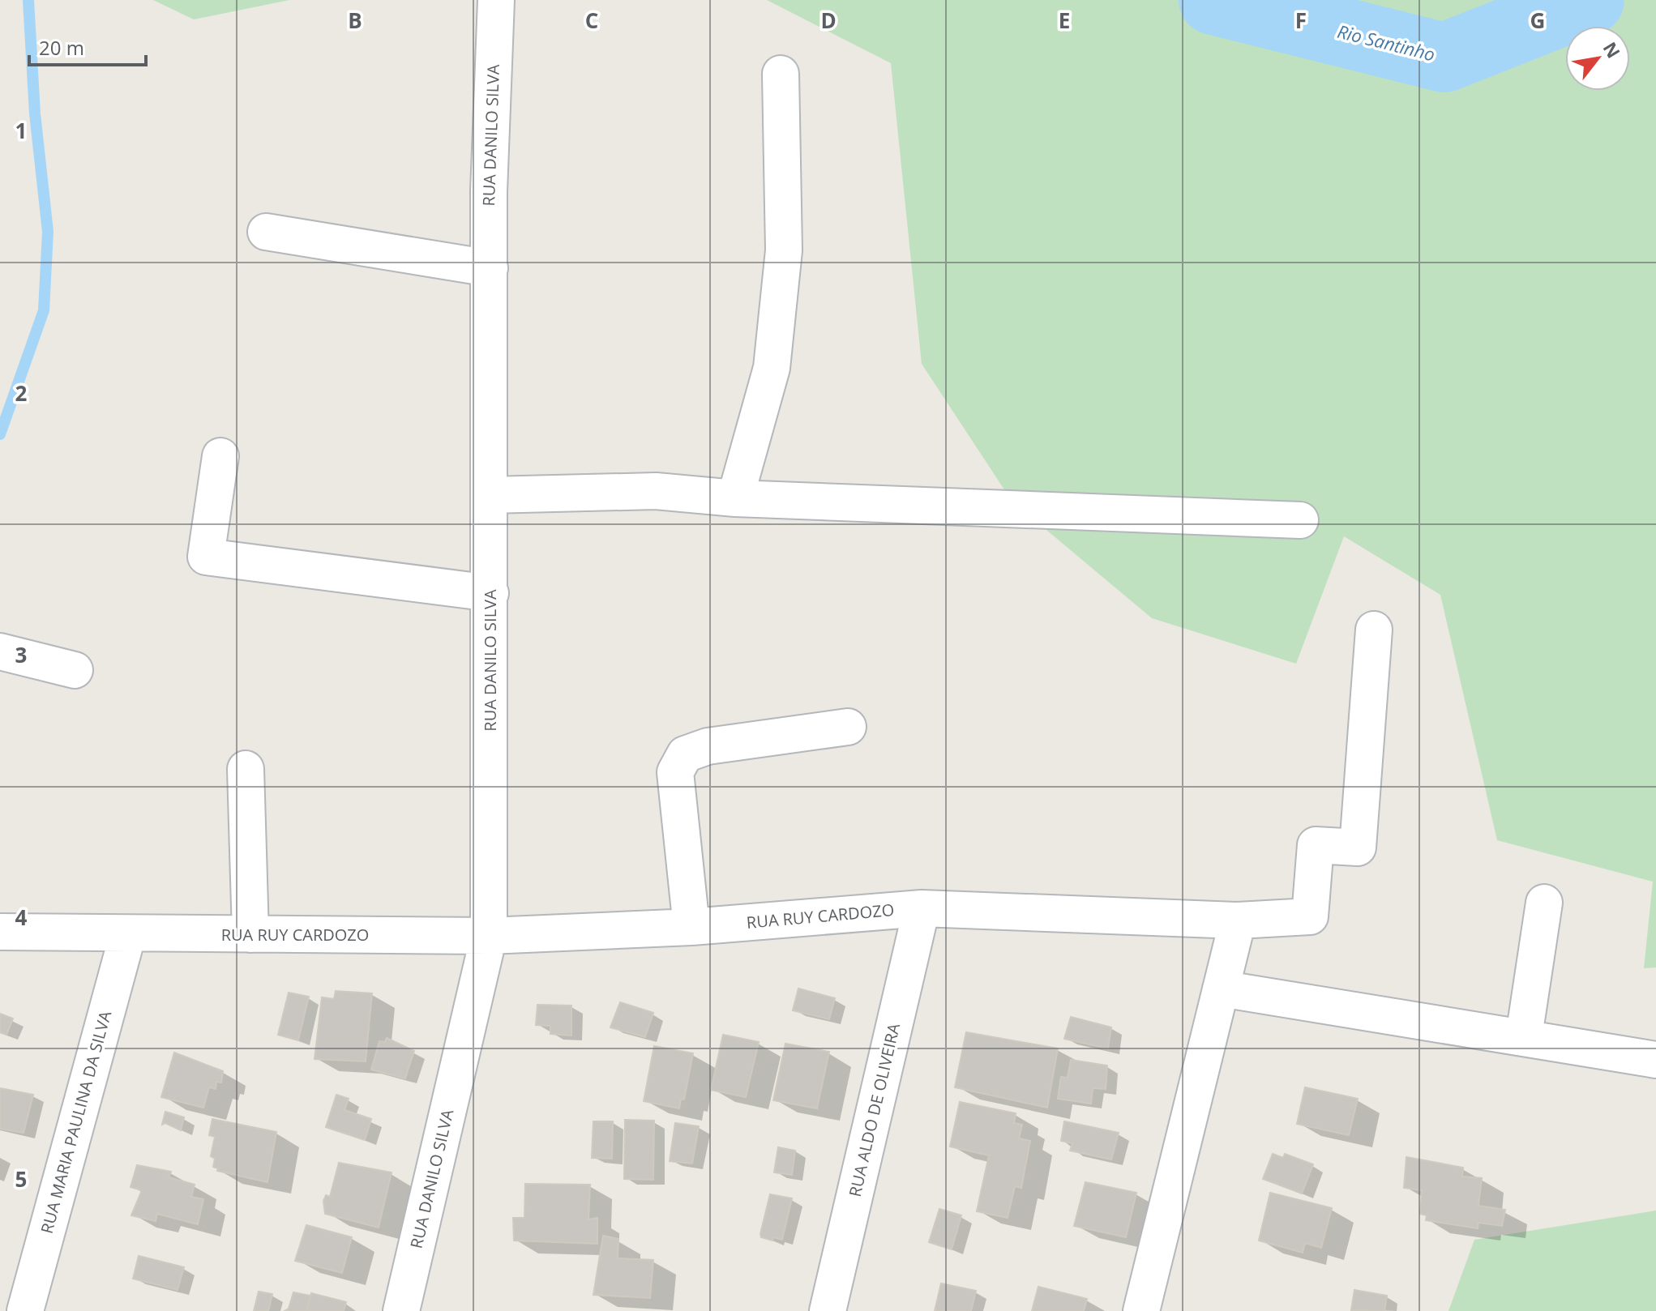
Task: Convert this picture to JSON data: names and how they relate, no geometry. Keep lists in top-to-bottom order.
{
  "streets": {
    "street": [
      "RUA DANILO SILVA",
      "RUA RUY CARDOZO",
      "RUA ALDO DE OLIVEIRA",
      "RUA MARIA PAULINA DA SILVA"
    ]
  },
  "crossings": [
    ["RUA DANILO SILVA", "RUA RUY CARDOZO"],
    ["RUA RUY CARDOZO", "RUA ALDO DE OLIVEIRA"],
    ["RUA RUY CARDOZO", "RUA MARIA PAULINA DA SILVA"]
  ],
  "water": ["Rio Santinho"],
  "scale_bar": "20 m",
  "north": "top right",
  "grid": {
    "columns": [
      "B",
      "C",
      "D",
      "E",
      "F",
      "G"
    ],
    "rows": [
      "1",
      "2",
      "3",
      "4",
      "5"
    ]
  }
}
